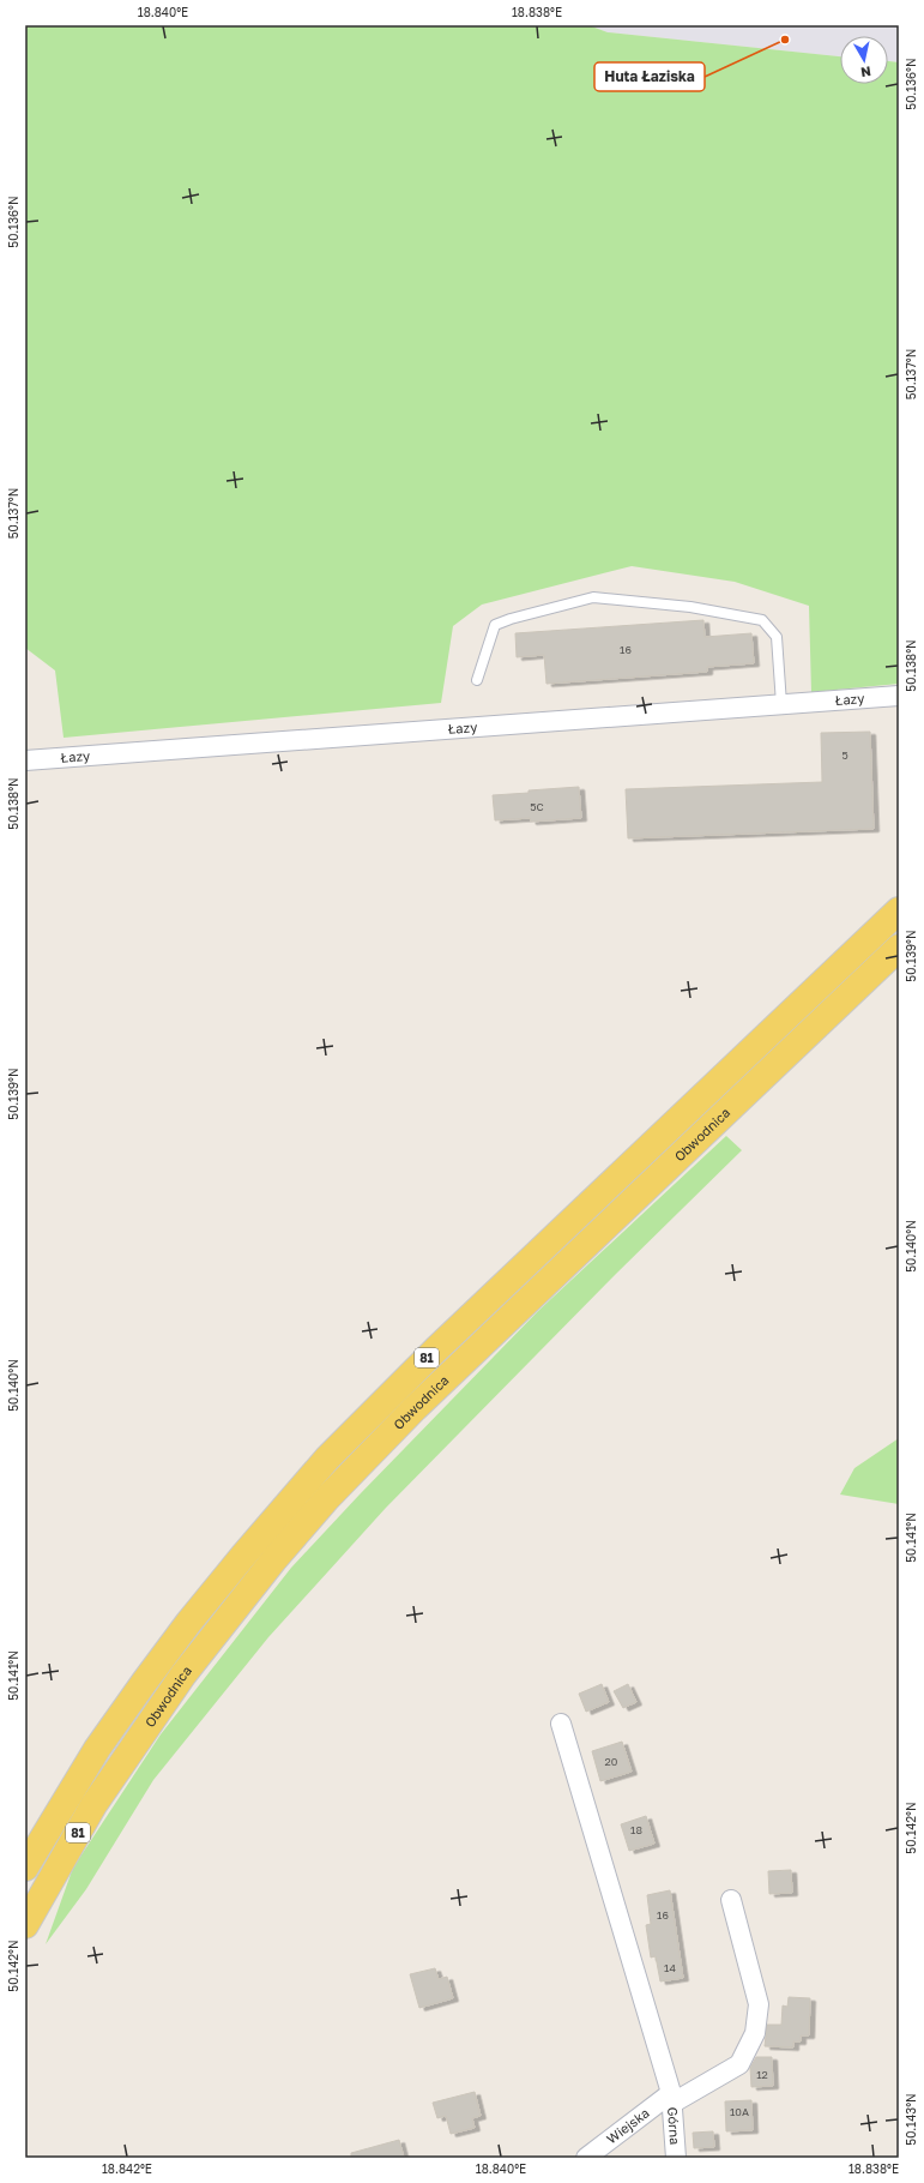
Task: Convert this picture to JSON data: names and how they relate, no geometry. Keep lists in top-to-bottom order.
{
  "streets": {
    "main road": ["Obwodnica", "81"],
    "street": ["Łazy", "Wiejska", "Górna"]
  },
  "crossings": [
    ["Wiejska", "Górna"]
  ],
  "places": ["Huta Łaziska"],
  "house_numbers": [
    "16",
    "5",
    "5C",
    "20",
    "18",
    "16",
    "14",
    "12",
    "10A"
  ],
  "north": "bottom",
  "coordinates": [
    "18.840°E",
    "18.838°E",
    "50.136°N",
    "50.137°N",
    "50.138°N",
    "50.139°N",
    "50.140°N",
    "50.141°N",
    "50.142°N",
    "50.143°N",
    "18.842°E"
  ]
}
